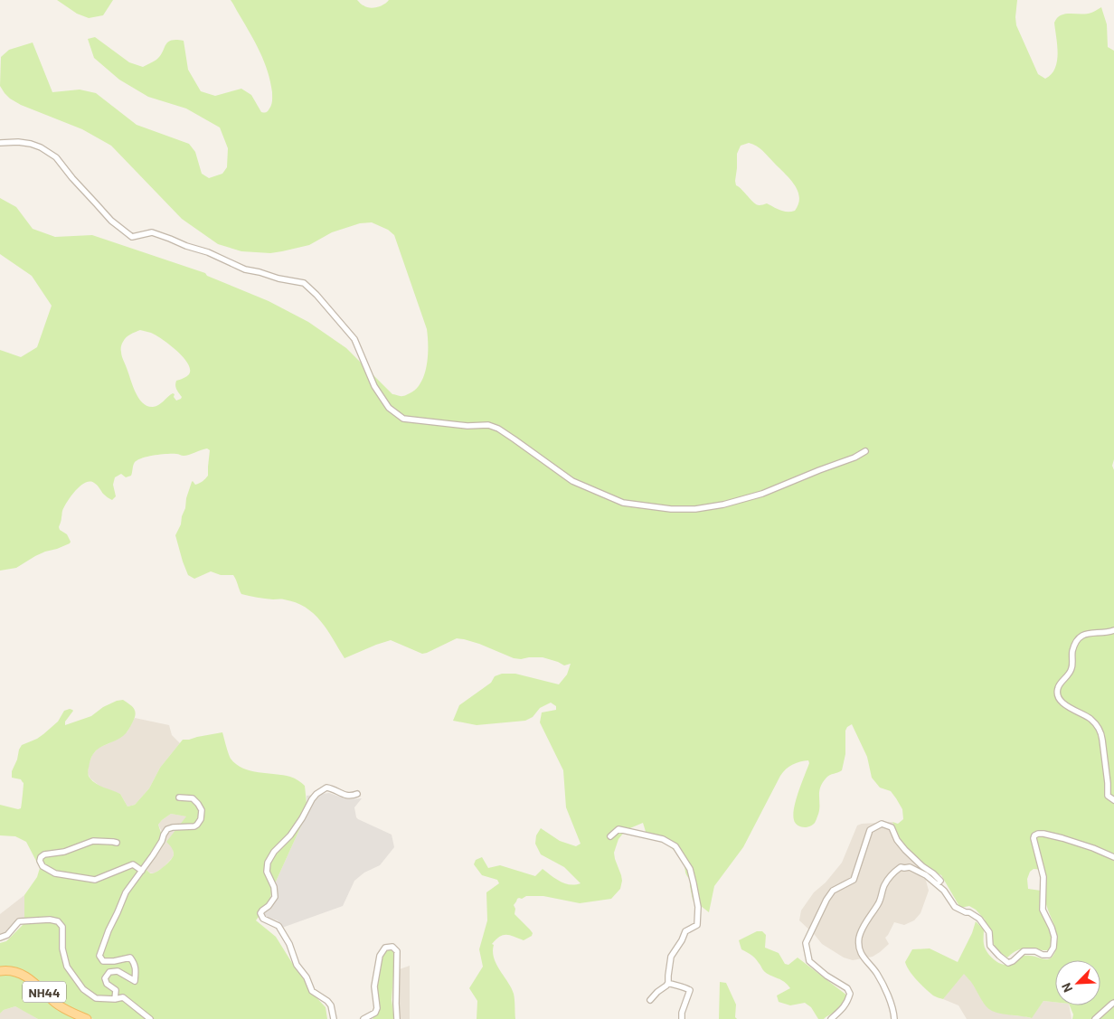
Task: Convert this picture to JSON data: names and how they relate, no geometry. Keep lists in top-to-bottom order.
{
  "streets": {
    "main road": ["NH44"]
  },
  "north": "bottom left"
}
